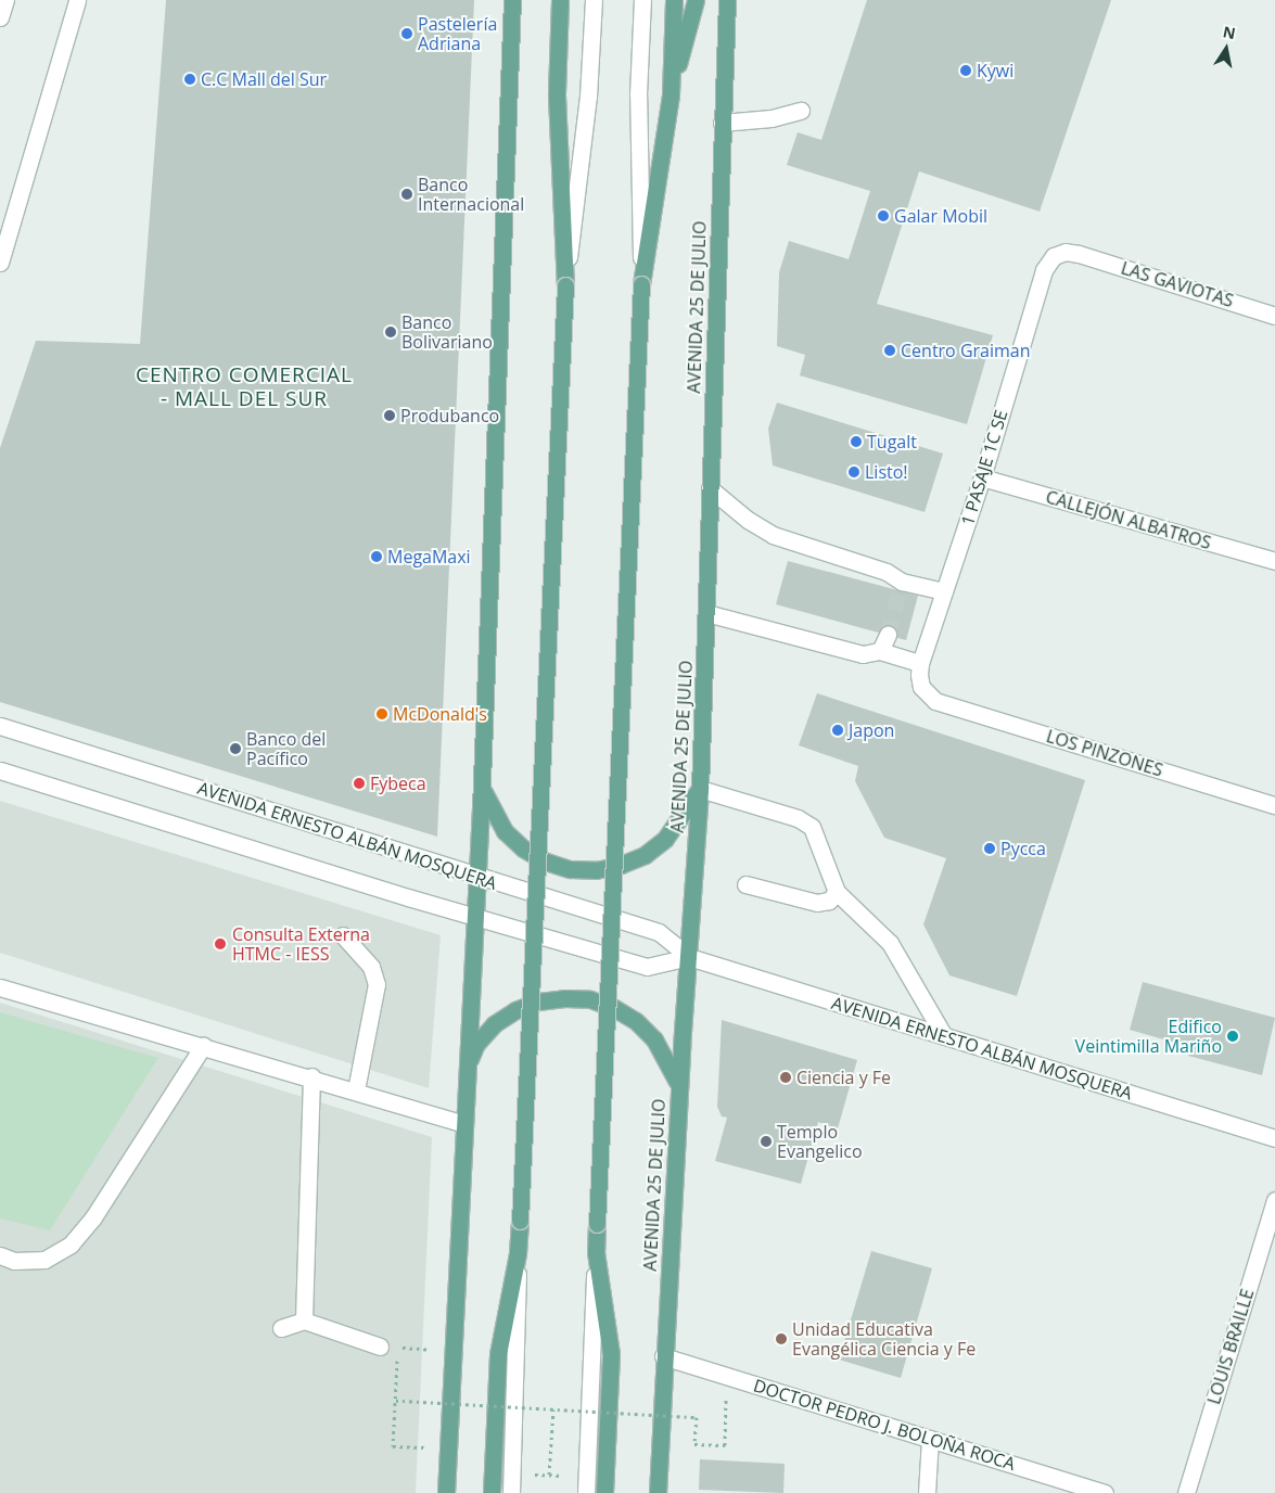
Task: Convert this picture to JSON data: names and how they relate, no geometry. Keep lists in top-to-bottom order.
{
  "streets": {
    "main road": ["AVENIDA 25 DE JULIO"],
    "street": [
      "LAS GAVIOTAS",
      "1 PASAJE 1C SE",
      "CALLEJÓN ALBATROS",
      "LOS PINZONES",
      "AVENIDA ERNESTO ALBÁN MOSQUERA",
      "LOUIS BRAILLE",
      "DOCTOR PEDRO J. BOLOÑA ROCA"
    ]
  },
  "crossings": [
    ["LAS GAVIOTAS", "1 PASAJE 1C SE"],
    ["AVENIDA 25 DE JULIO", "AVENIDA ERNESTO ALBÁN MOSQUERA"],
    ["AVENIDA 25 DE JULIO", "DOCTOR PEDRO J. BOLOÑA ROCA"],
    ["1 PASAJE 1C SE", "CALLEJÓN ALBATROS"],
    ["1 PASAJE 1C SE", "LOS PINZONES"]
  ],
  "districts": ["CENTRO COMERCIAL - MALL DEL SUR"],
  "places": [
    "Pastelería Adriana",
    "Kywi",
    "C.C Mall del Sur",
    "Banco Internacional",
    "Galar Mobil",
    "Banco Bolivariano",
    "Centro Graiman",
    "Produbanco",
    "Tugalt",
    "Listo!",
    "MegaMaxi",
    "McDonald's",
    "Japon",
    "Banco del Pacífico",
    "Fybeca",
    "Pycca",
    "Consulta Externa HTMC - IESS",
    "Edifico Veintimilla Mariño",
    "Ciencia y Fe",
    "Templo Evangelico",
    "Unidad Educativa Evangélica Ciencia y Fe"
  ],
  "north": "top"
}
